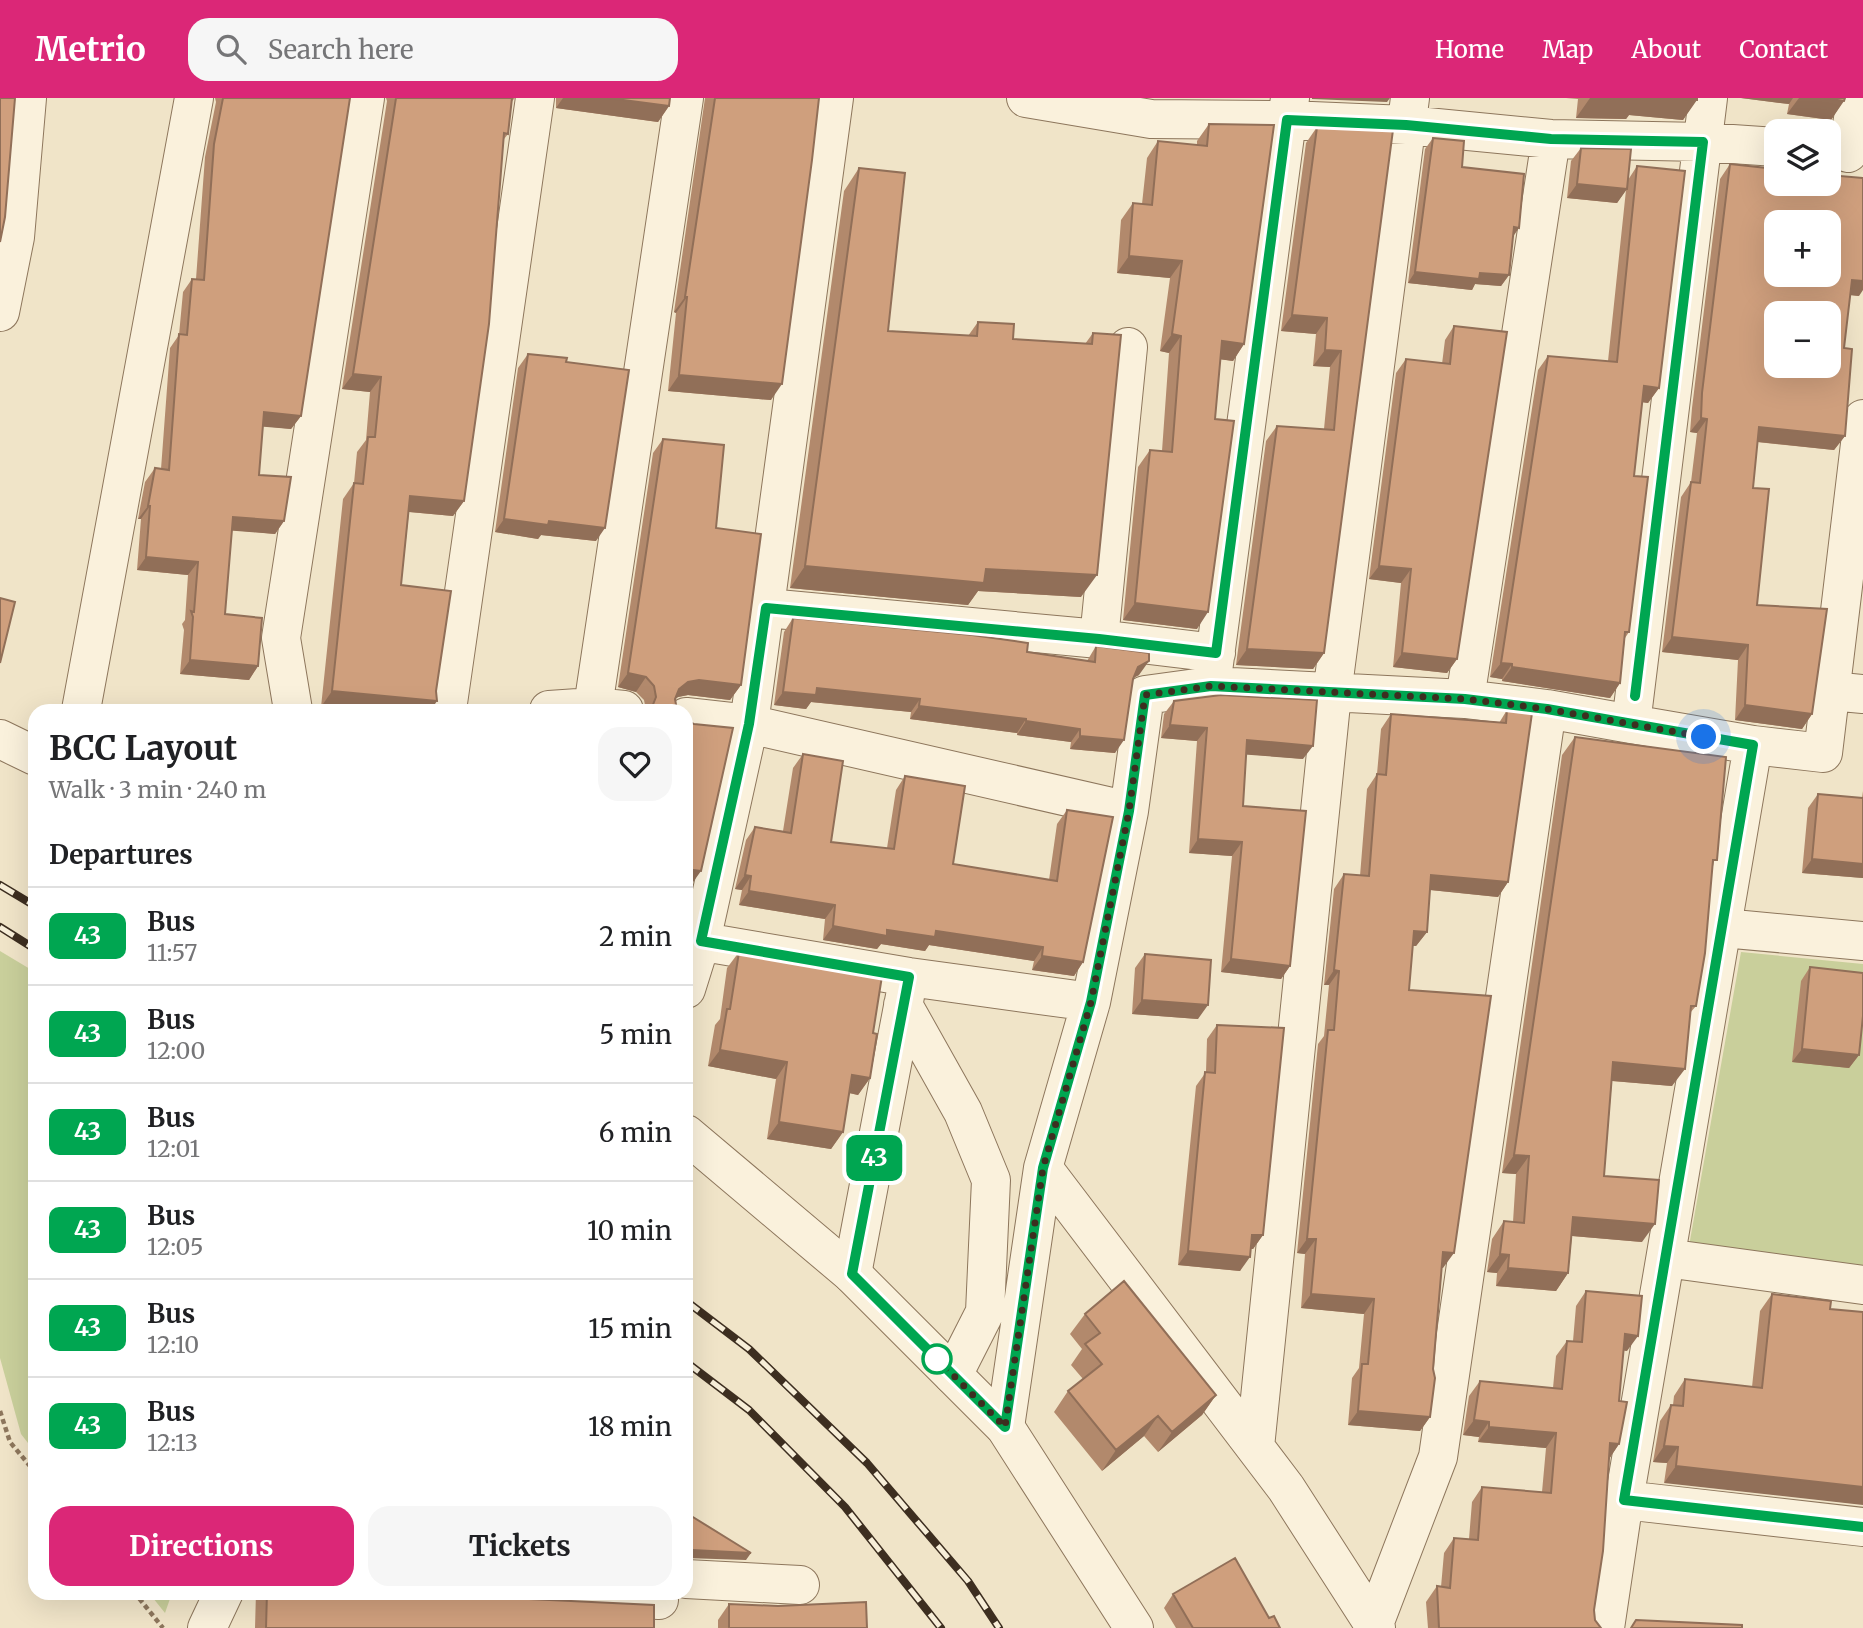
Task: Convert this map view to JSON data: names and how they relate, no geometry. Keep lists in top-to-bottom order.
{
  "lines": ["bus line 43"],
  "page": {
    "header": "Metrio",
    "search": "Search here",
    "nav": [
      "Home",
      "Map",
      "About",
      "Contact"
    ],
    "on_map": "43",
    "map_buttons": ["+", "−"],
    "heading": [
      ["BCC Layout", "Walk · 3 min · 240 m"],
      "Departures"
    ],
    "list": [
      {
        "mark": "43",
        "name": "Bus",
        "note": "11:57",
        "value": "2 min"
      },
      {
        "mark": "43",
        "name": "Bus",
        "note": "12:00",
        "value": "5 min"
      },
      {
        "mark": "43",
        "name": "Bus",
        "note": "12:01",
        "value": "6 min"
      },
      {
        "mark": "43",
        "name": "Bus",
        "note": "12:05",
        "value": "10 min"
      },
      {
        "mark": "43",
        "name": "Bus",
        "note": "12:10",
        "value": "15 min"
      },
      {
        "mark": "43",
        "name": "Bus",
        "note": "12:13",
        "value": "18 min"
      }
    ],
    "buttons": ["Directions", "Tickets"]
  }
}
